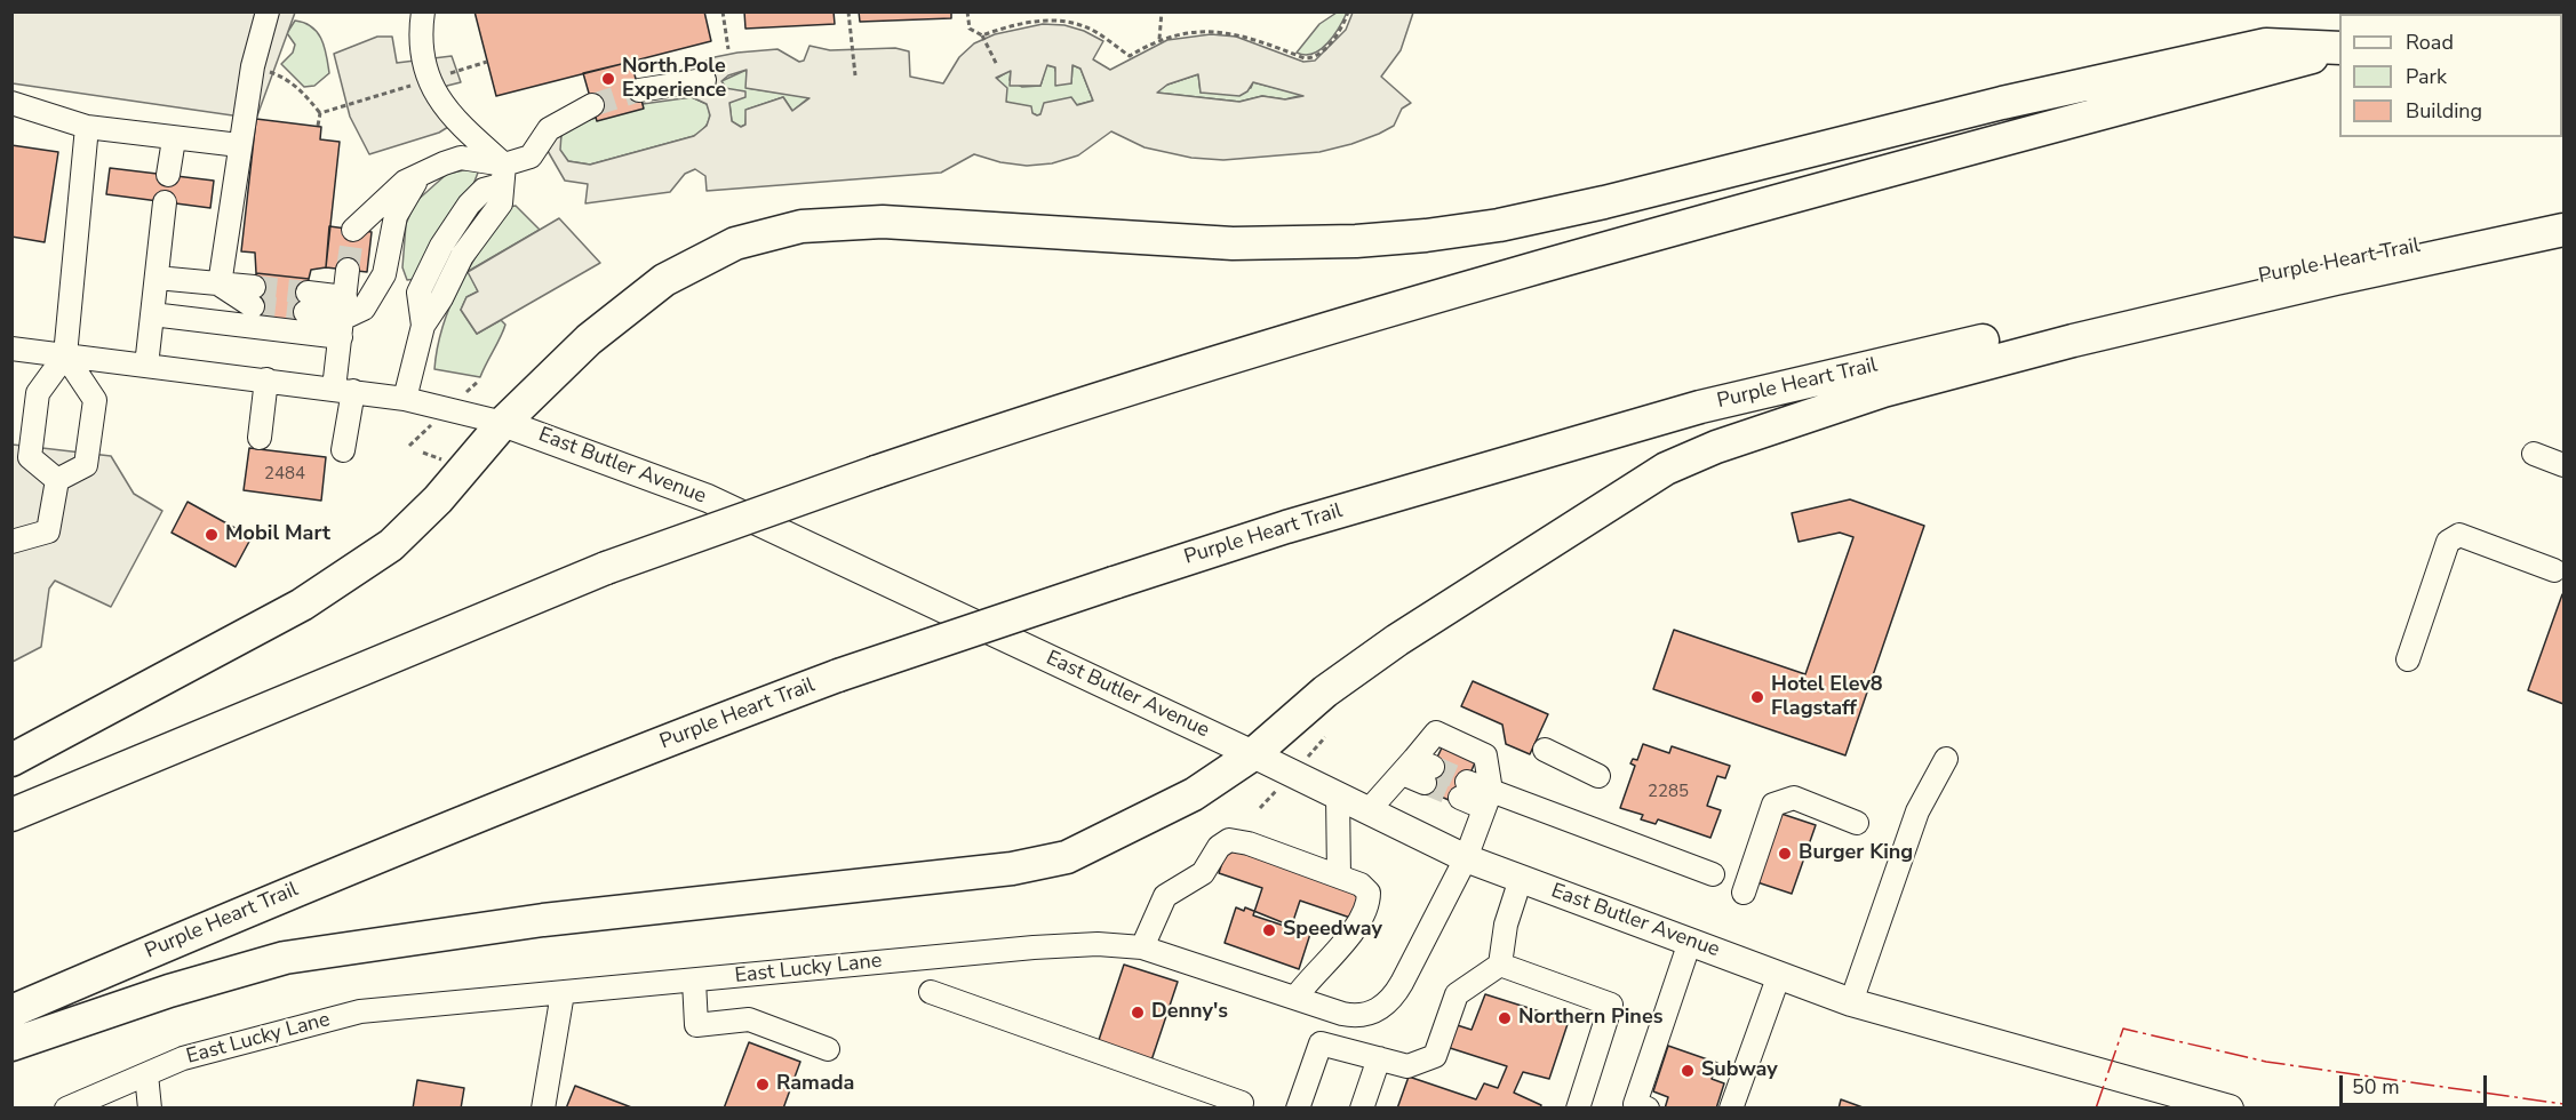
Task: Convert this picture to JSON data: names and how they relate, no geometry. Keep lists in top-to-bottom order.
{
  "streets": {
    "highway": ["Purple Heart Trail"],
    "main road": ["East Butler Avenue"],
    "street": ["East Lucky Lane"]
  },
  "crossings": [
    ["East Butler Avenue", "East Lucky Lane"]
  ],
  "places": [
    "North Pole Experience",
    "Mobil Mart",
    "Hotel Elev8 Flagstaff",
    "Burger King",
    "Speedway",
    "Denny's",
    "Northern Pines",
    "Subway",
    "Ramada"
  ],
  "house_numbers": ["2484", "2285"],
  "legend": ["Road", "Park", "Building"],
  "scale_bar": "50 m"
}
